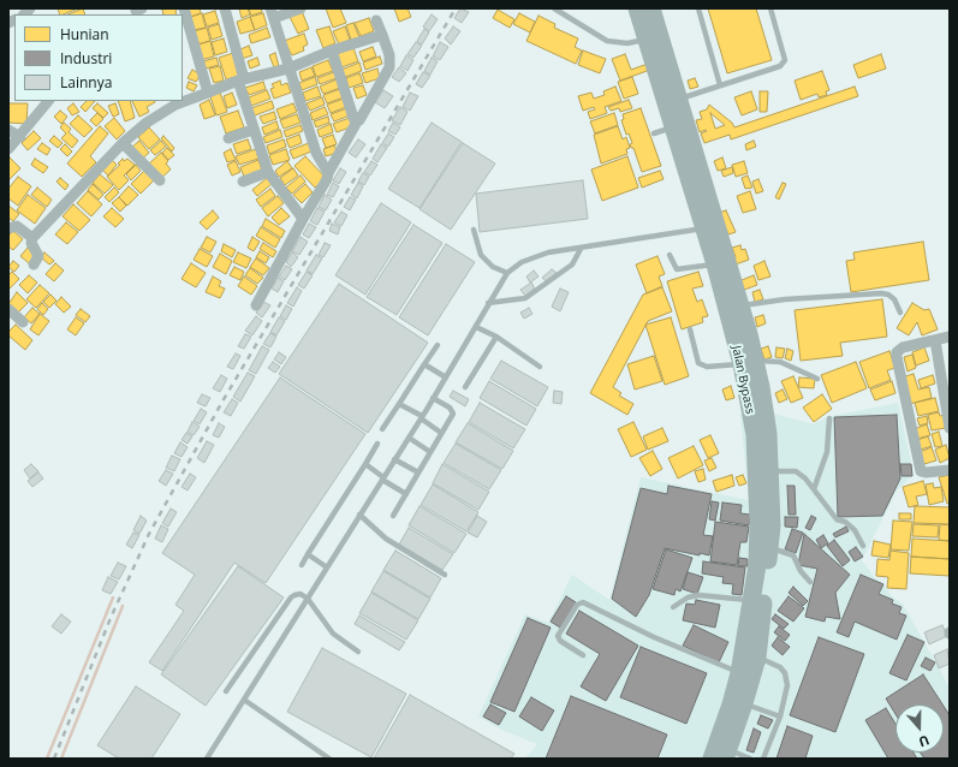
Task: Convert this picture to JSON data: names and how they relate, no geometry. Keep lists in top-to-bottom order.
{
  "streets": {
    "highway": ["Jalan Bypass"]
  },
  "legend": ["Hunian", "Industri", "Lainnya"],
  "north": "bottom"
}
